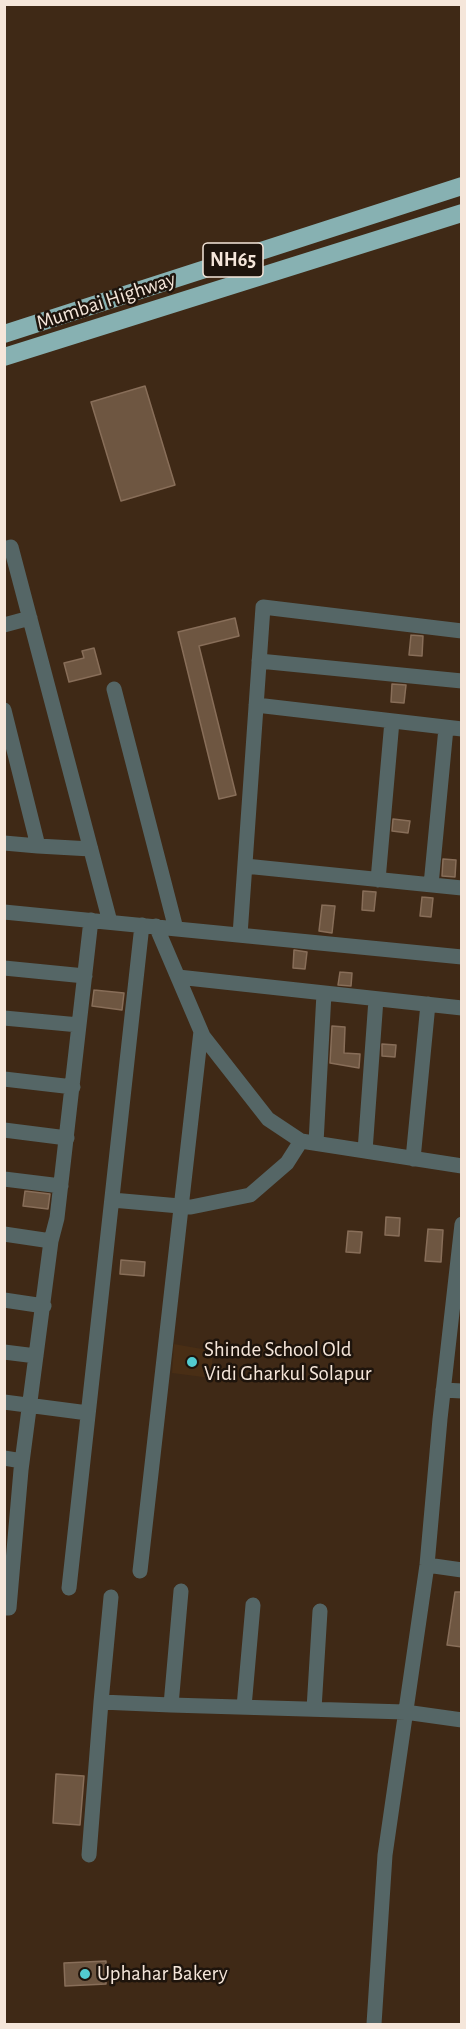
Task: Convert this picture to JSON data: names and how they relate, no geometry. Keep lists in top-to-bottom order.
{
  "streets": {
    "highway": ["NH65", "Mumbai Highway"]
  },
  "places": ["Shinde School Old Vidi Gharkul Solapur", "Uphahar Bakery"]
}
